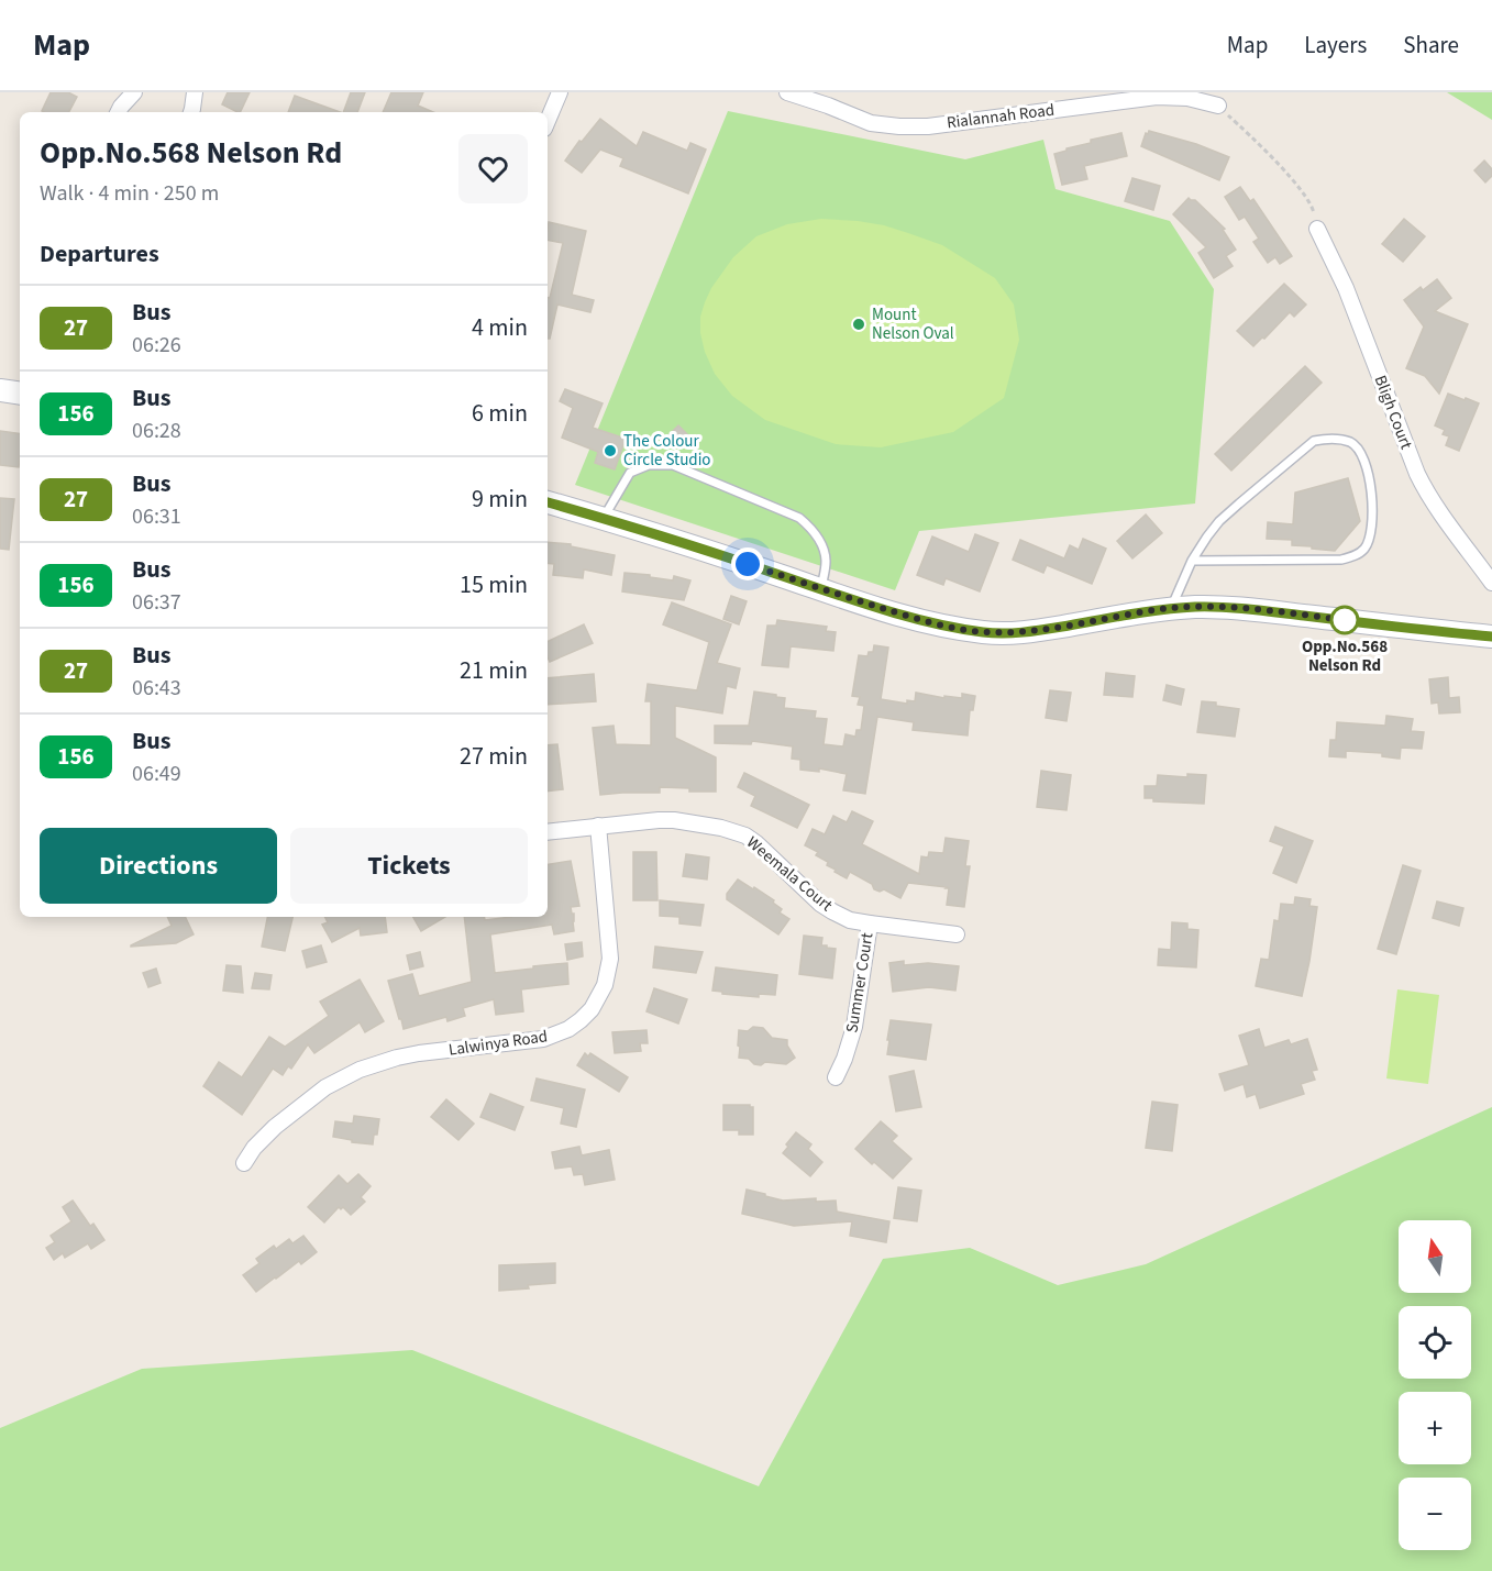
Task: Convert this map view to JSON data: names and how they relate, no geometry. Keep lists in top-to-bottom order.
{
  "streets": {
    "street": [
      "Rialannah Road",
      "Bligh Court",
      "Weemala Court",
      "Summer Court",
      "Lalwinya Road"
    ]
  },
  "crossings": [
    ["Weemala Court", "Summer Court"],
    ["Weemala Court", "Lalwinya Road"]
  ],
  "places": ["Mount Nelson Oval", "The Colour Circle Studio", "Opp.No.568 Nelson Rd"],
  "lines": ["bus line 27"],
  "north": "top",
  "page": {
    "header": "Map",
    "nav": ["Map", "Layers", "Share"],
    "heading": [
      ["Opp.No.568 Nelson Rd", "Walk · 4 min · 250 m"],
      "Departures"
    ],
    "list": [
      {
        "mark": "27",
        "name": "Bus",
        "note": "06:26",
        "value": "4 min"
      },
      {
        "mark": "156",
        "name": "Bus",
        "note": "06:28",
        "value": "6 min"
      },
      {
        "mark": "27",
        "name": "Bus",
        "note": "06:31",
        "value": "9 min"
      },
      {
        "mark": "156",
        "name": "Bus",
        "note": "06:37",
        "value": "15 min"
      },
      {
        "mark": "27",
        "name": "Bus",
        "note": "06:43",
        "value": "21 min"
      },
      {
        "mark": "156",
        "name": "Bus",
        "note": "06:49",
        "value": "27 min"
      }
    ],
    "buttons": ["Directions", "Tickets"],
    "map_buttons": ["+", "−"]
  }
}
